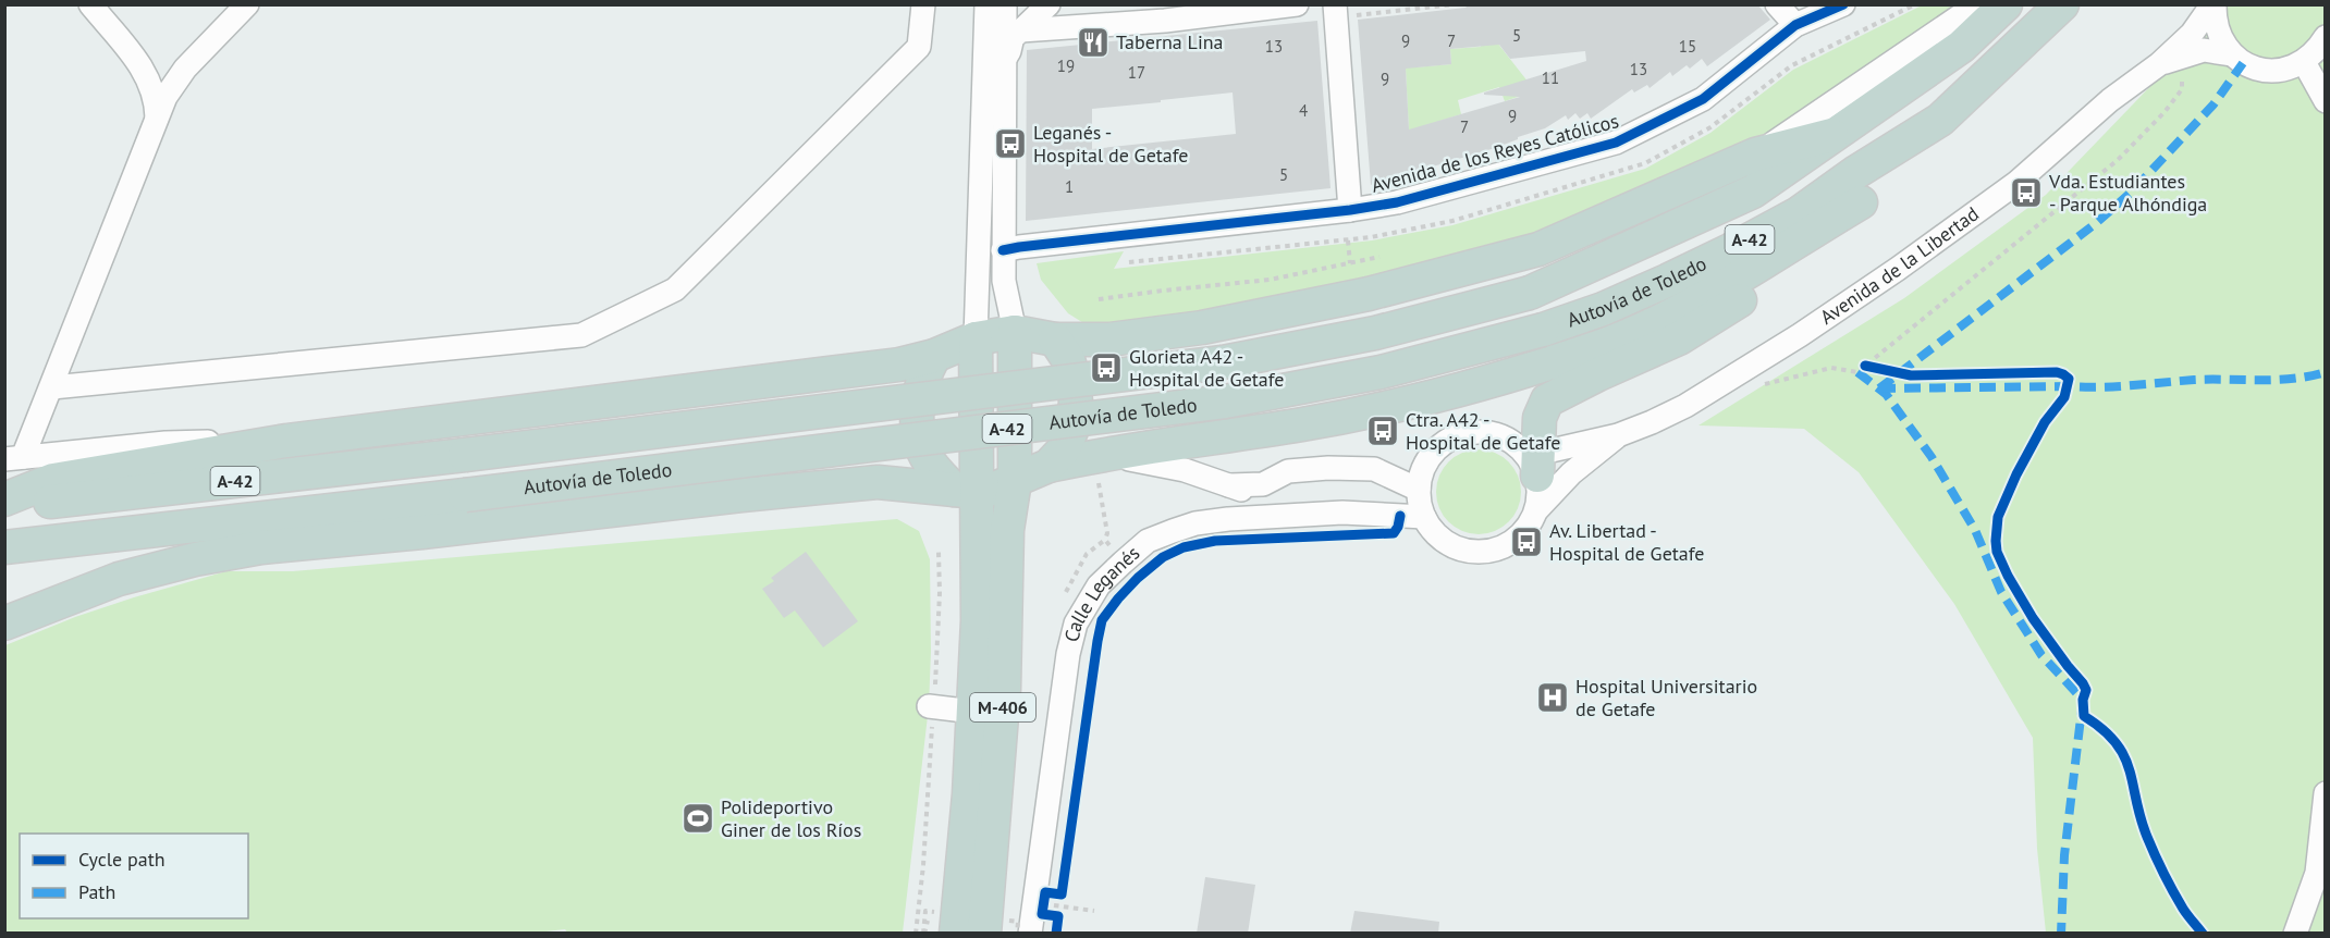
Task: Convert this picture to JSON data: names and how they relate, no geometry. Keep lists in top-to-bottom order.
{
  "streets": {
    "highway": ["A-42", "Autovía de Toledo", "M-406"],
    "street": ["Avenida de los Reyes Católicos", "Avenida de la Libertad", "Calle Leganés"]
  },
  "crossings": [
    ["Avenida de la Libertad", "Calle Leganés"]
  ],
  "places": {
    "restaurant": ["Taberna Lina"],
    "bus stop": [
      "Leganés - Hospital de Getafe",
      "Vda. Estudiantes - Parque Alhóndiga",
      "Glorieta A42 - Hospital de Getafe",
      "Ctra. A42 - Hospital de Getafe",
      "Av. Libertad - Hospital de Getafe"
    ],
    "hospital": ["Hospital Universitario de Getafe"],
    "sports": ["Polideportivo Giner de los Ríos"]
  },
  "house_numbers": [
    "5",
    "9",
    "7",
    "13",
    "15",
    "19",
    "13",
    "17",
    "11",
    "9",
    "4",
    "9",
    "7",
    "5",
    "1"
  ],
  "legend": ["Cycle path", "Path"]
}
